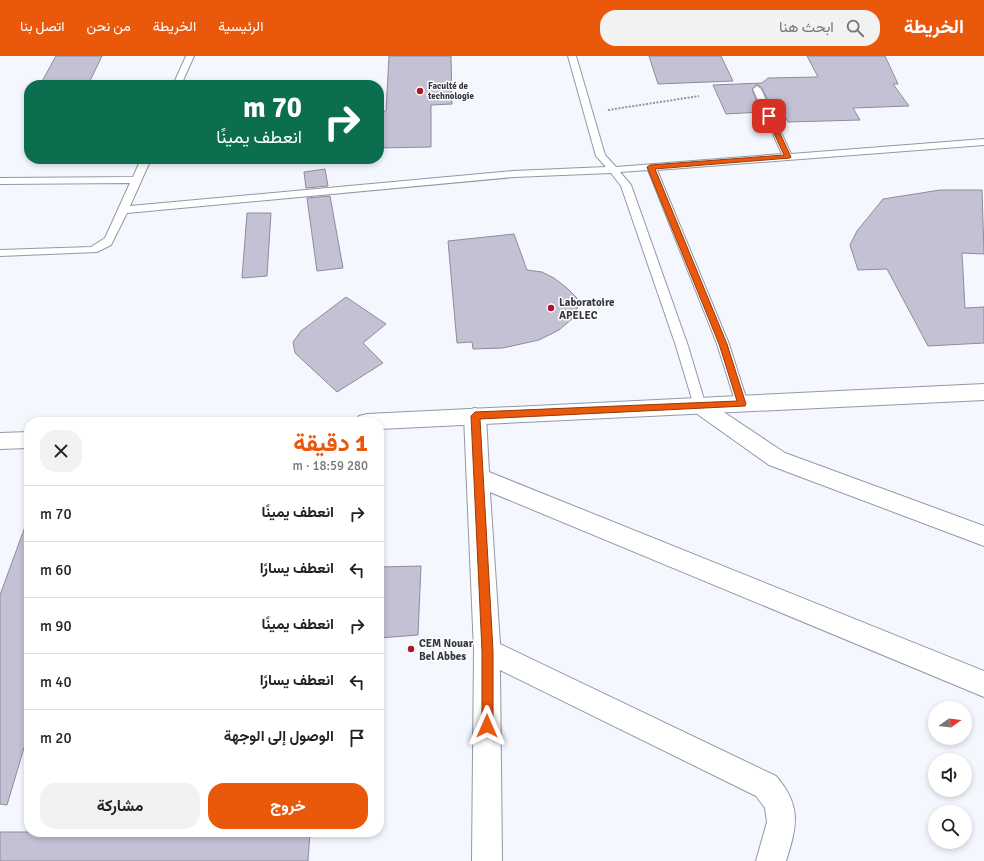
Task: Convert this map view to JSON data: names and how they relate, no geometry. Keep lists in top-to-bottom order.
{
  "places": ["Faculté de technologie", "Laboratoire APELEC", "CEM Nouar Bel Abbes"],
  "north": "right",
  "page": {
    "header": "الخريطة",
    "search": "ابحث هنا",
    "nav": [
      "الرئيسية",
      "الخريطة",
      "من نحن",
      "اتصل بنا"
    ],
    "turn": ["70 m", "انعطف يمينًا"],
    "heading": ["1 دقيقة", "280 m · 18:59"],
    "list": [
      {
        "name": "انعطف يمينًا",
        "value": "70 m"
      },
      {
        "name": "انعطف يسارًا",
        "value": "60 m"
      },
      {
        "name": "انعطف يمينًا",
        "value": "90 m"
      },
      {
        "name": "انعطف يسارًا",
        "value": "40 m"
      },
      {
        "name": "الوصول إلى الوجهة",
        "value": "20 m"
      }
    ],
    "buttons": ["خروج", "مشاركة"]
  }
}
